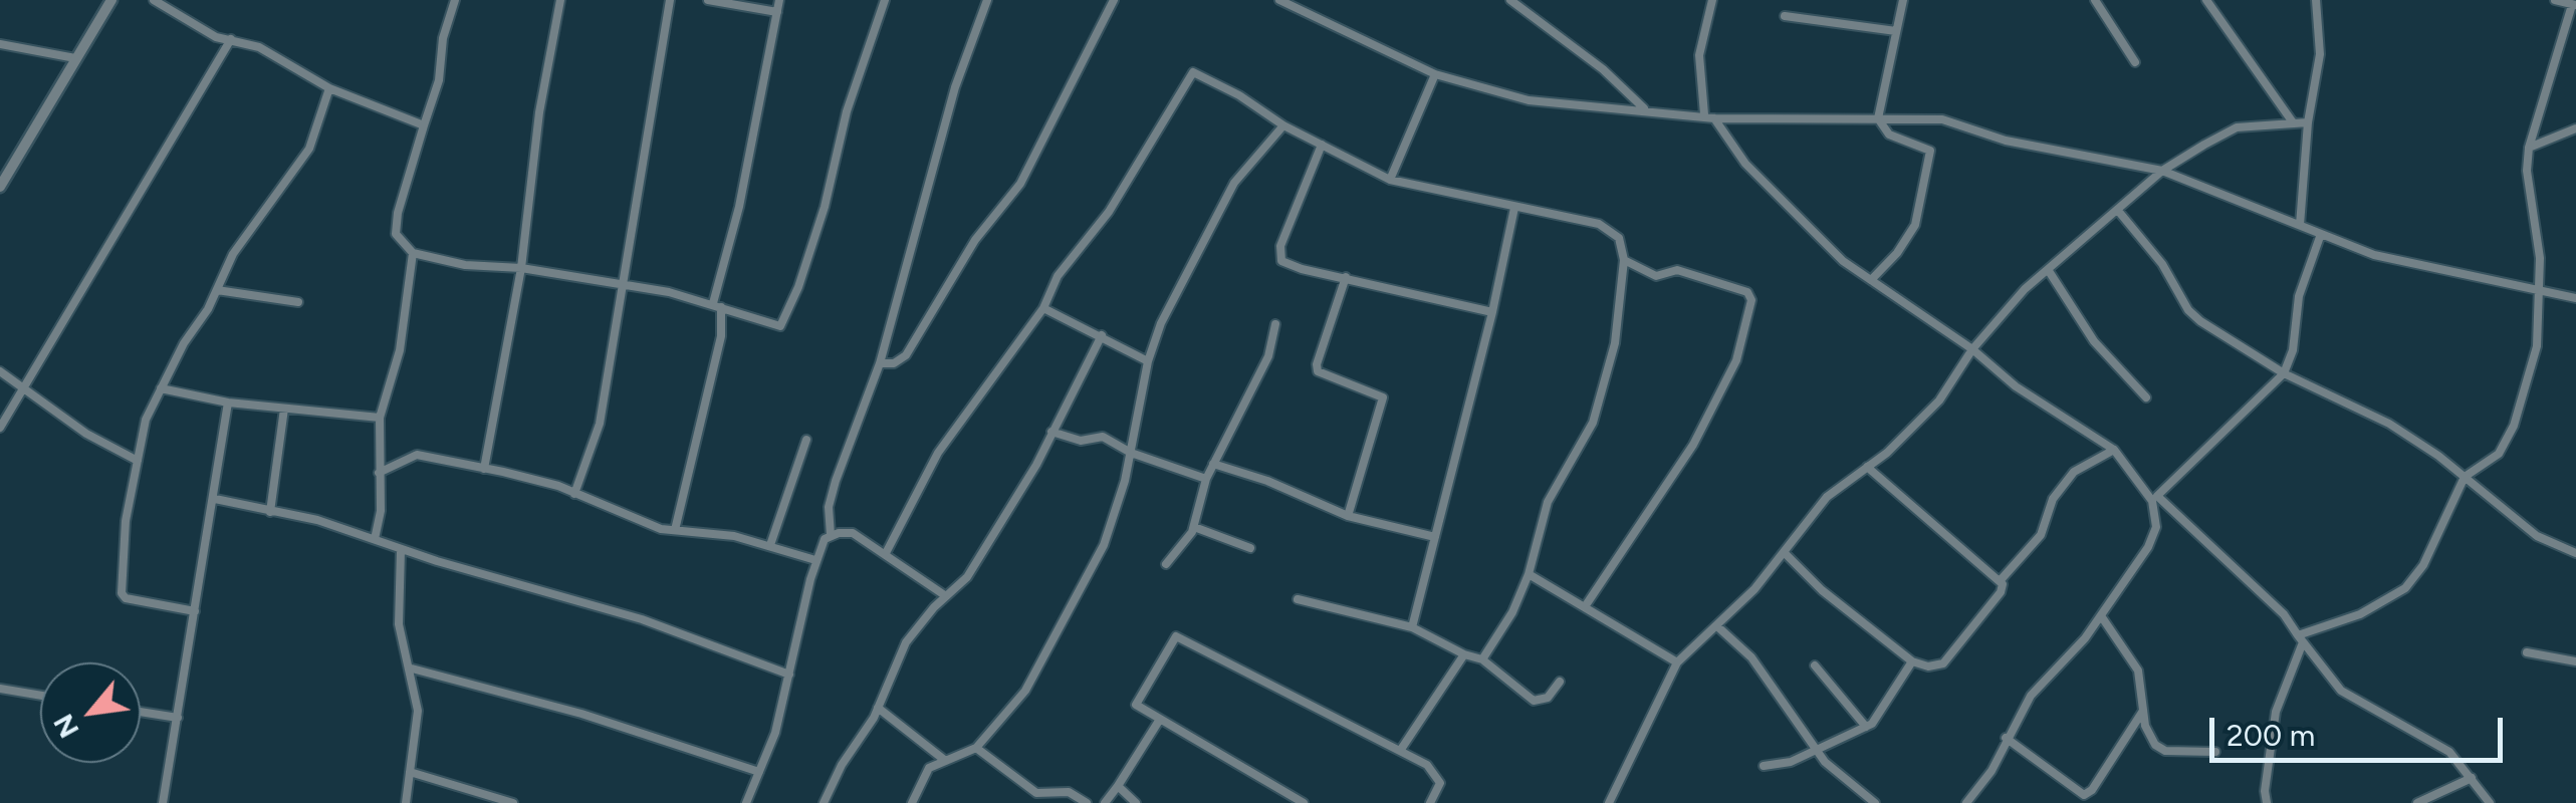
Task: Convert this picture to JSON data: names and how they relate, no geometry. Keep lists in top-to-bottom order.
{
  "scale_bar": "200 m",
  "north": "bottom left"
}
